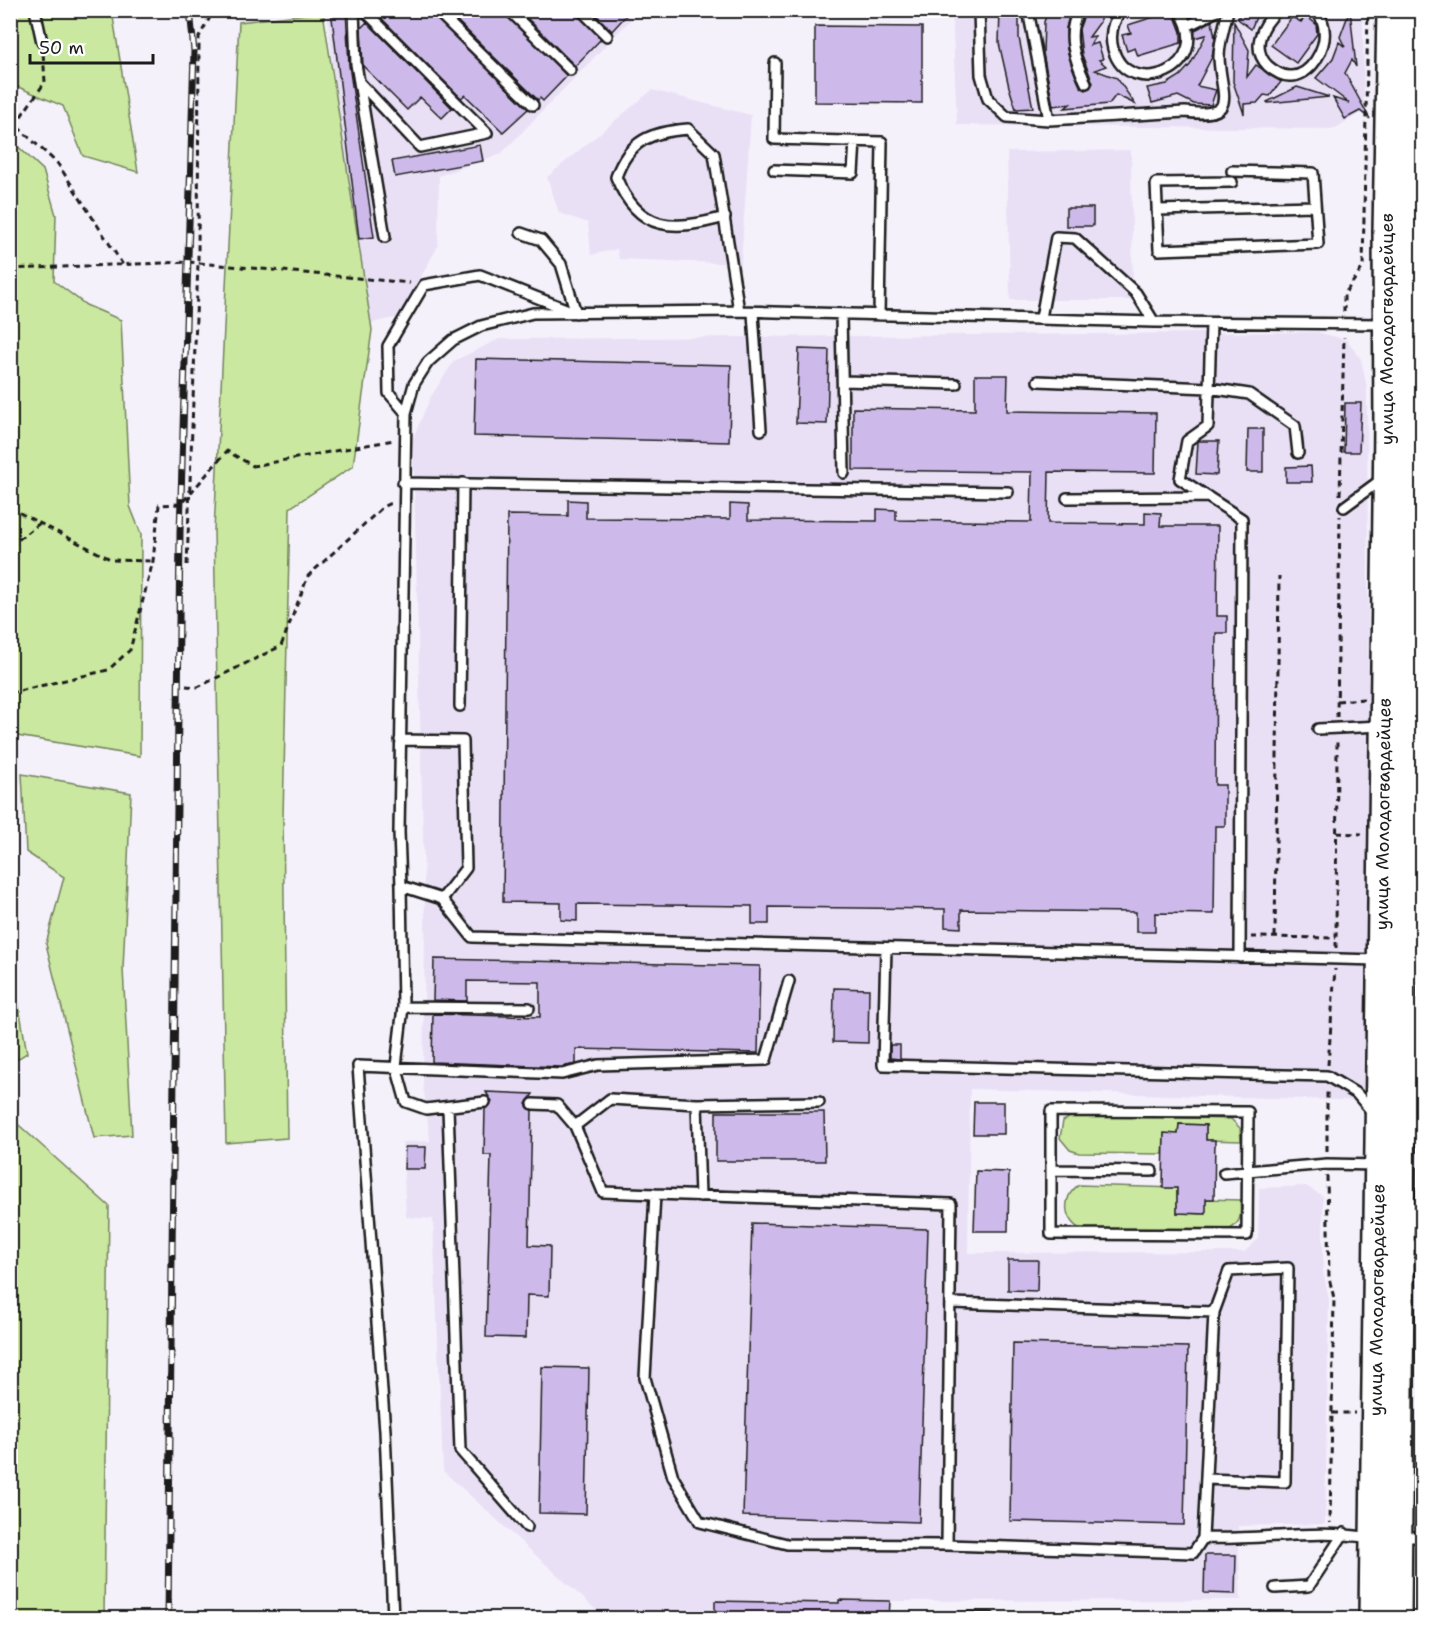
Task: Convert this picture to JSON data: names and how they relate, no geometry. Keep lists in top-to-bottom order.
{
  "streets": {
    "main road": ["улица Молодогвардейцев"]
  },
  "scale_bar": "50 m"
}
